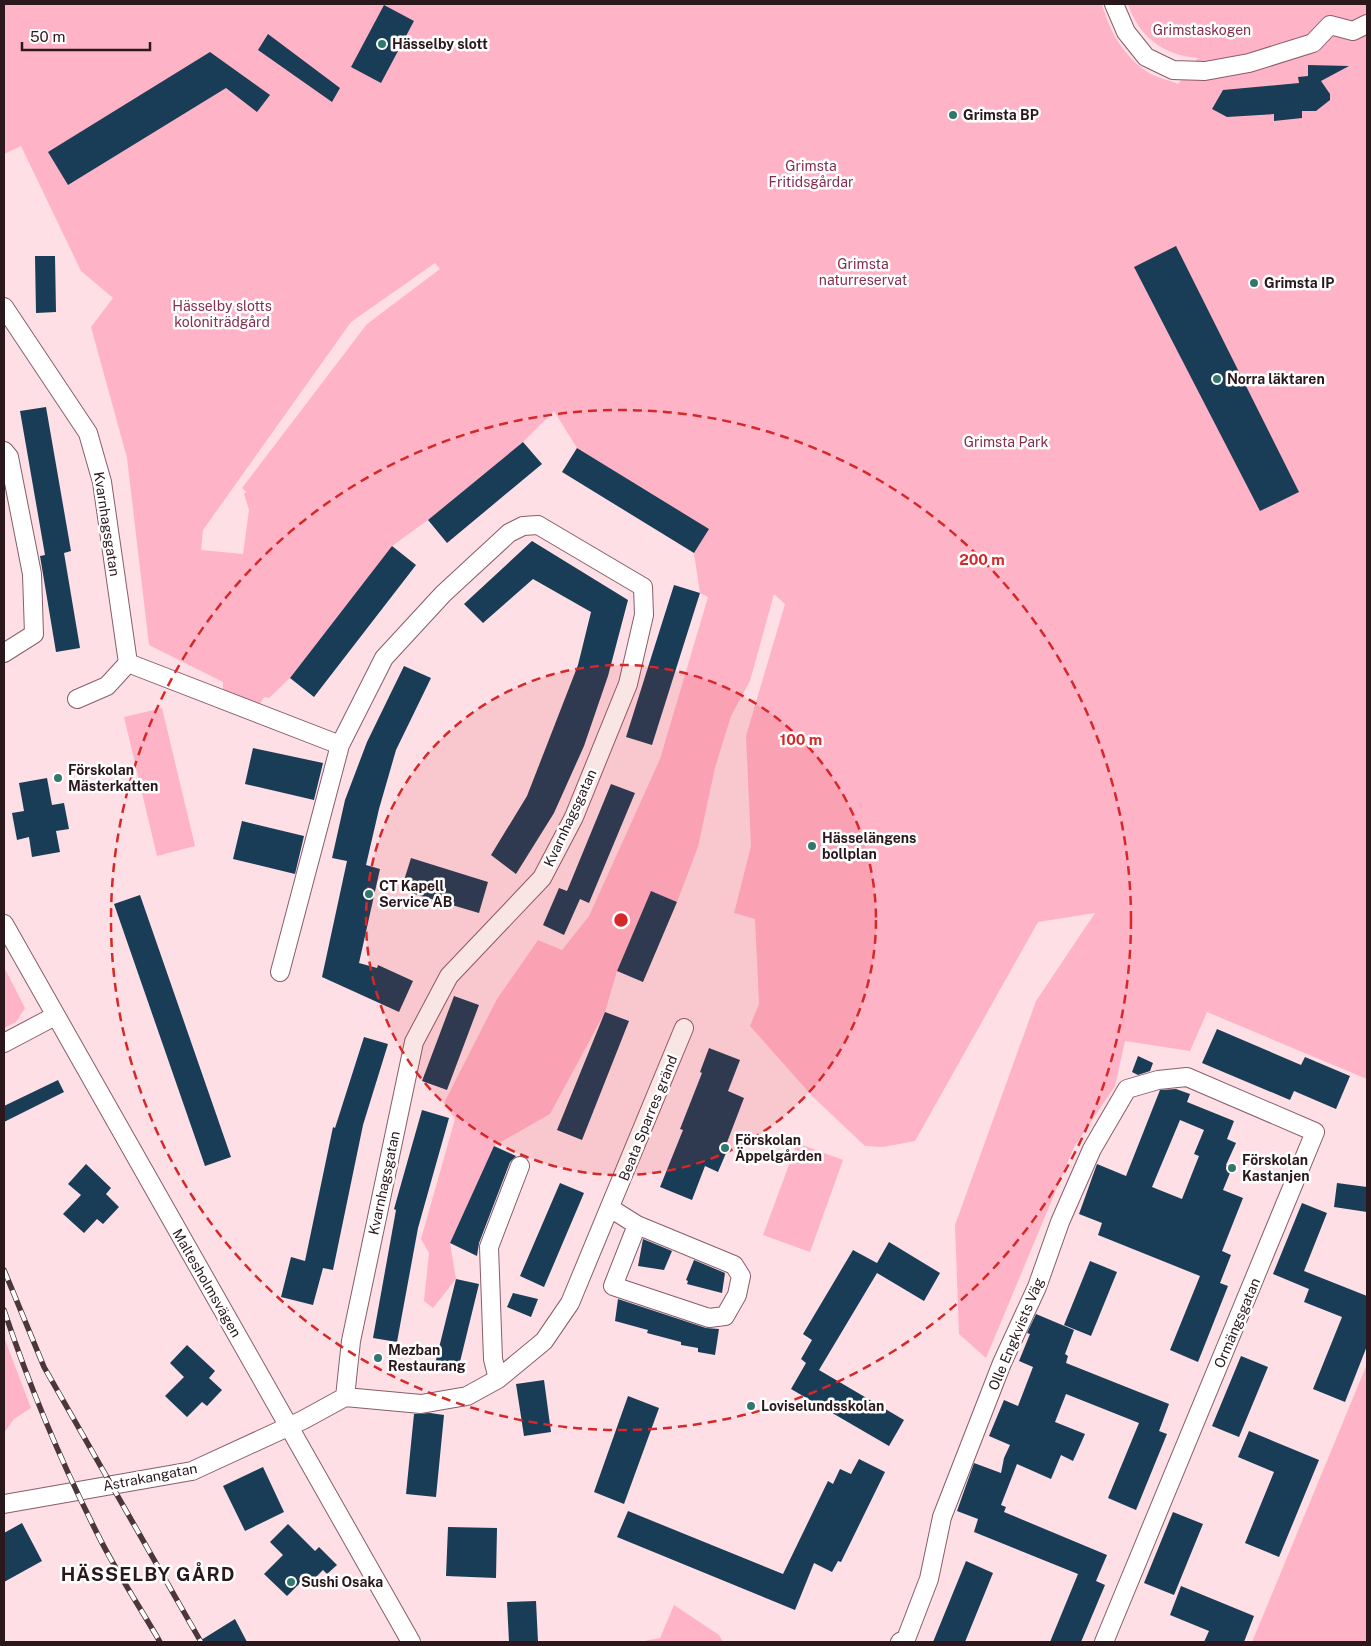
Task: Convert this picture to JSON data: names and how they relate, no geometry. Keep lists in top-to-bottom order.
{
  "streets": {
    "street": [
      "Kvarnhagsgatan",
      "Beata Sparres gränd",
      "Maltesholmsvägen",
      "Ormängsgatan",
      "Olle Engkvists Väg",
      "Astrakangatan"
    ]
  },
  "crossings": [
    ["Kvarnhagsgatan", "Beata Sparres gränd"],
    ["Maltesholmsvägen", "Astrakangatan"],
    ["Ormängsgatan", "Olle Engkvists Väg"]
  ],
  "districts": ["HÄSSELBY GÅRD"],
  "parks": [
    "Grimstaskogen",
    "Grimsta Fritidsgårdar",
    "Grimsta naturreservat",
    "Hässelby slotts koloniträdgård",
    "Grimsta Park"
  ],
  "places": [
    "Hässelby slott",
    "Grimsta BP",
    "Grimsta IP",
    "Norra läktaren",
    "Förskolan Mästerkatten",
    "Hässelängens bollplan",
    "CT Kapell Service AB",
    "Förskolan Äppelgården",
    "Förskolan Kastanjen",
    "Mezban Restaurang",
    "Loviselundsskolan",
    "Sushi Osaka"
  ],
  "scale_bar": "50 m",
  "rings": ["200 m", "100 m"]
}
